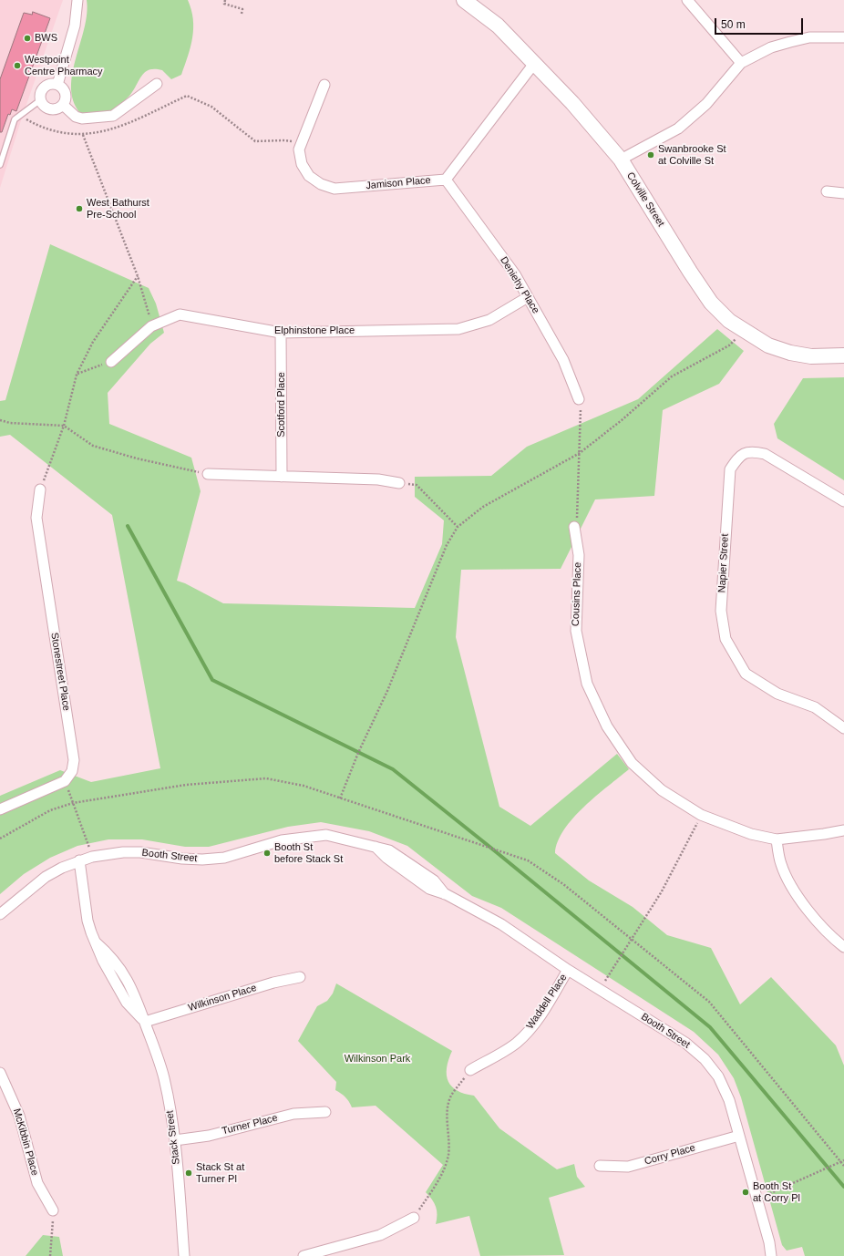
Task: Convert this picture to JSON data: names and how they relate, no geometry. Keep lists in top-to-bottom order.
{
  "streets": {
    "street": [
      "Jamison Place",
      "Colville Street",
      "Deniehy Place",
      "Elphinstone Place",
      "Scotford Place",
      "Napier Street",
      "Cousins Place",
      "Stonestreet Place",
      "Booth Street",
      "Wilkinson Place",
      "Waddell Place",
      "Turner Place",
      "Stack Street",
      "McKibbin Place",
      "Corry Place"
    ]
  },
  "crossings": [
    ["Jamison Place", "Deniehy Place"],
    ["Deniehy Place", "Elphinstone Place"],
    ["Elphinstone Place", "Scotford Place"],
    ["Booth Street", "Waddell Place"],
    ["Booth Street", "Stack Street"],
    ["Booth Street", "Corry Place"],
    ["Wilkinson Place", "Stack Street"],
    ["Turner Place", "Stack Street"]
  ],
  "parks": ["Wilkinson Park"],
  "places": [
    "BWS",
    "Westpoint Centre Pharmacy",
    "Swanbrooke St at Colville St",
    "West Bathurst Pre-School",
    "Booth St before Stack St",
    "Stack St at Turner Pl",
    "Booth St at Corry Pl"
  ],
  "scale_bar": "50 m"
}
